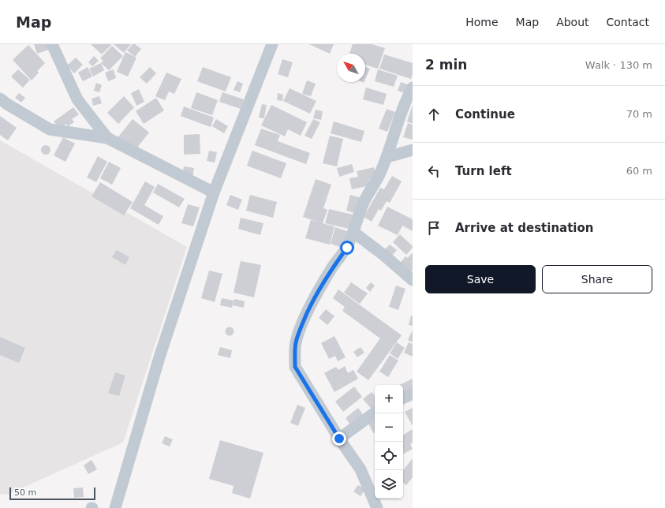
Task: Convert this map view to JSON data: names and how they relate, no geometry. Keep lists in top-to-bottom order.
{
  "scale_bar": "50 m",
  "north": "top left",
  "page": {
    "header": "Map",
    "nav": [
      "Home",
      "Map",
      "About",
      "Contact"
    ],
    "heading": ["2 min", "Walk · 130 m"],
    "list": [
      ["Continue", "70 m"],
      ["Turn left", "60 m"],
      "Arrive at destination"
    ],
    "buttons": ["Save", "Share"],
    "map_buttons": ["+", "−"],
    "scale": "50 m"
  }
}
